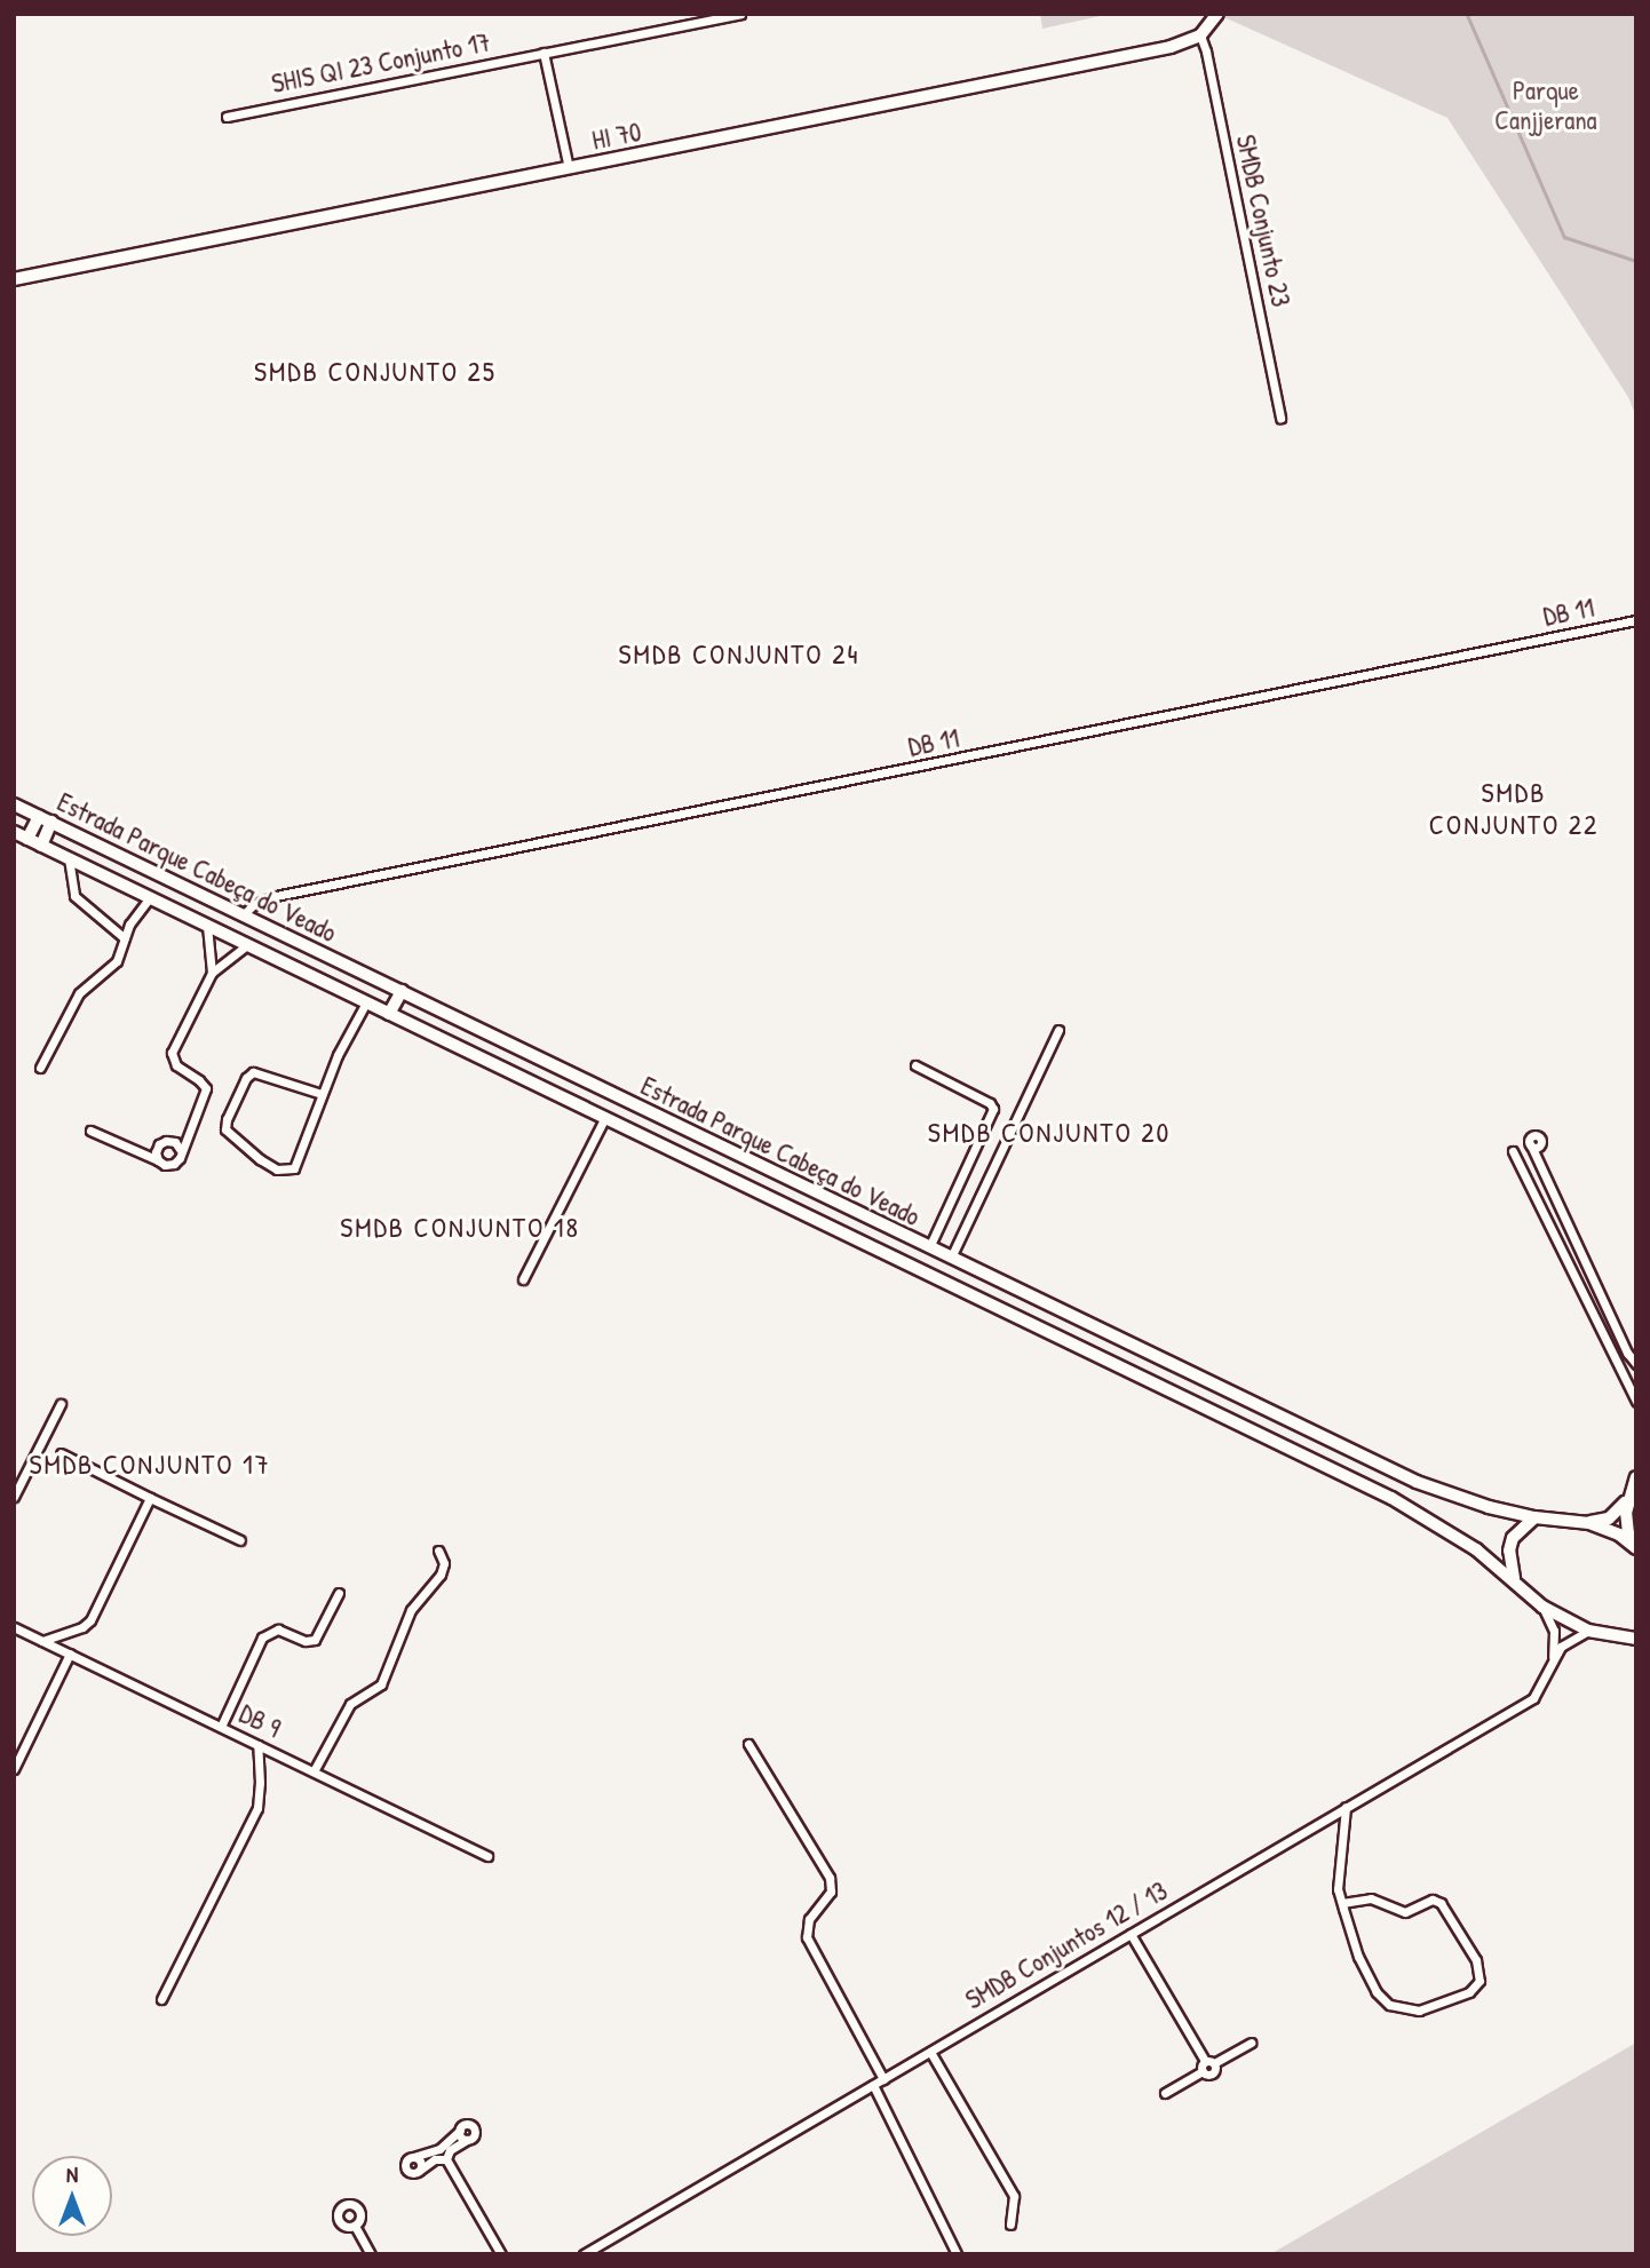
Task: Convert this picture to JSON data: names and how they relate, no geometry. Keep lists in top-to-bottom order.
{
  "streets": {
    "main road": ["HI 70", "Estrada Parque Cabeça do Veado"],
    "street": [
      "SHIS QI 23 Conjunto 17",
      "SMDB Conjunto 23",
      "DB 11",
      "DB 9",
      "SMDB Conjuntos 12 / 13"
    ]
  },
  "crossings": [
    ["HI 70", "SMDB Conjunto 23"],
    ["DB 11", "Estrada Parque Cabeça do Veado"],
    ["Estrada Parque Cabeça do Veado", "SMDB Conjuntos 12 / 13"]
  ],
  "districts": [
    "SMDB CONJUNTO 25",
    "SMDB CONJUNTO 24",
    "SMDB CONJUNTO 22",
    "SMDB CONJUNTO 20",
    "SMDB CONJUNTO 18",
    "SMDB CONJUNTO 17"
  ],
  "parks": ["Parque Canjjerana"],
  "north": "top"
}
